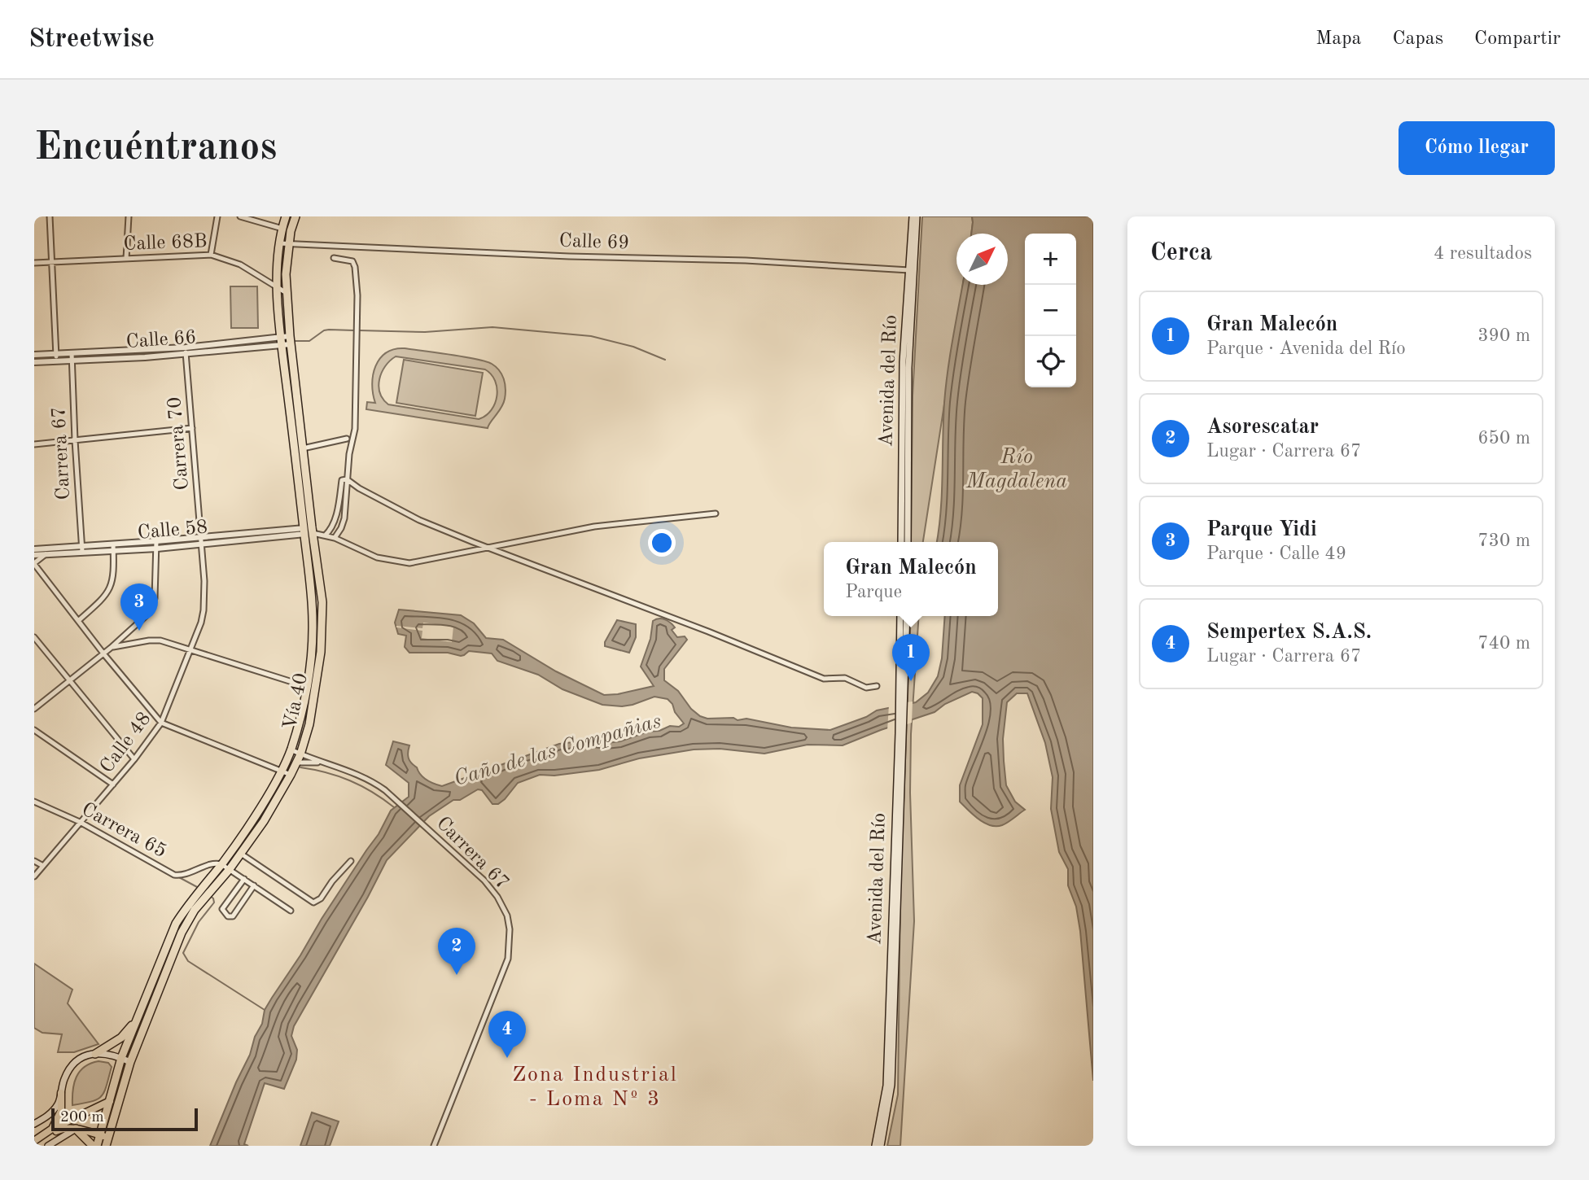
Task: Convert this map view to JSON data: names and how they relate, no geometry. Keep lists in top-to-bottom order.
{
  "streets": {
    "highway": ["Vía 40"],
    "main road": ["Avenida del Río"],
    "street": [
      "Calle 69",
      "Calle 68B",
      "Calle 66",
      "Carrera 70",
      "Carrera 67",
      "Calle 58",
      "Calle 48",
      "Carrera 65"
    ]
  },
  "crossings": [
    ["Calle 69", "Avenida del Río"],
    ["Calle 69", "Vía 40"],
    ["Calle 68B", "Vía 40"],
    ["Calle 66", "Carrera 70"],
    ["Calle 66", "Carrera 67"],
    ["Calle 66", "Vía 40"],
    ["Carrera 70", "Calle 58"],
    ["Carrera 70", "Calle 48"],
    ["Carrera 67", "Calle 58"],
    ["Carrera 67", "Vía 40"],
    ["Calle 58", "Vía 40"],
    ["Calle 58", "Calle 48"],
    ["Vía 40", "Carrera 65"],
    ["Calle 48", "Carrera 65"]
  ],
  "districts": ["Zona Industrial - Loma Nº 3"],
  "water": ["Río Magdalena", "Caño de las Compañias"],
  "scale_bar": "200 m",
  "north": "top right",
  "page": {
    "header": "Streetwise",
    "nav": ["Mapa", "Capas", "Compartir"],
    "buttons": "Cómo llegar",
    "title": "Encuéntranos",
    "heading": ["Cerca", "4 resultados"],
    "map_buttons": ["+", "−"],
    "list": [
      {
        "mark": "1",
        "name": "Gran Malecón",
        "note": "Parque · Avenida del Río",
        "value": "390 m"
      },
      {
        "mark": "2",
        "name": "Asorescatar",
        "note": "Lugar · Carrera 67",
        "value": "650 m"
      },
      {
        "mark": "3",
        "name": "Parque Yidi",
        "note": "Parque · Calle 49",
        "value": "730 m"
      },
      {
        "mark": "4",
        "name": "Sempertex S.A.S.",
        "note": "Lugar · Carrera 67",
        "value": "740 m"
      }
    ],
    "popup": ["Gran Malecón", "Parque"],
    "pins": [
      "3",
      "1",
      "2",
      "4"
    ],
    "scale": "200 m"
  }
}
